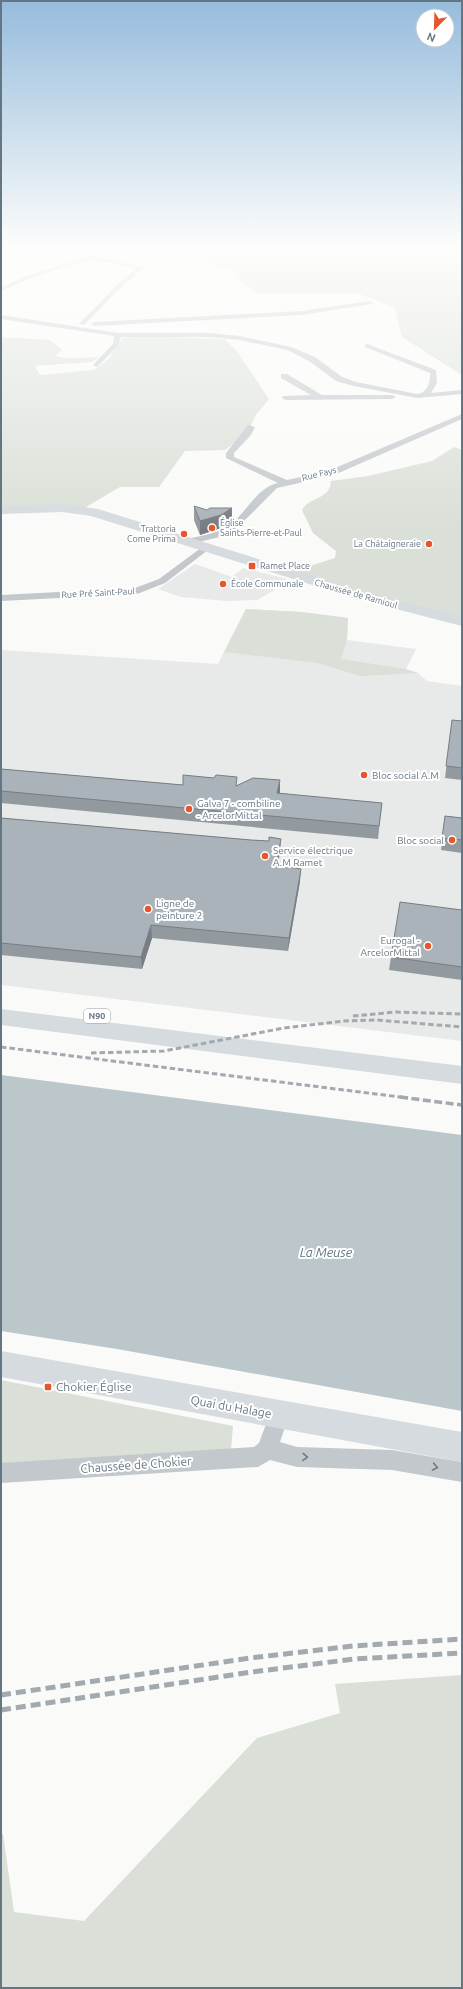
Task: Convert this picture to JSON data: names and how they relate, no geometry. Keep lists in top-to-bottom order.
{
  "streets": {
    "main road": ["Chaussée de Ramioul", "N90", "Quai du Halage"],
    "street": ["Rue Fays", "Rue Pré Saint-Paul", "Chaussée de Chokier"]
  },
  "crossings": [
    ["Rue Fays", "Chaussée de Ramioul"],
    ["Rue Pré Saint-Paul", "Chaussée de Ramioul"]
  ],
  "water": ["La Meuse"],
  "places": {
    "other": [
      "Église Saints-Pierre-et-Paul",
      "Trattoria Come Prima",
      "La Châtaigneraie",
      "École Communale",
      "Bloc social A.M",
      "Galva 7 - combiline - ArcelorMittal",
      "Bloc social",
      "Service électrique A.M Ramet",
      "Ligne de peinture 2",
      "Eurogal - ArcelorMittal"
    ],
    "transit": ["Ramet Place", "Chokier Église"]
  },
  "north": "bottom left"
}
